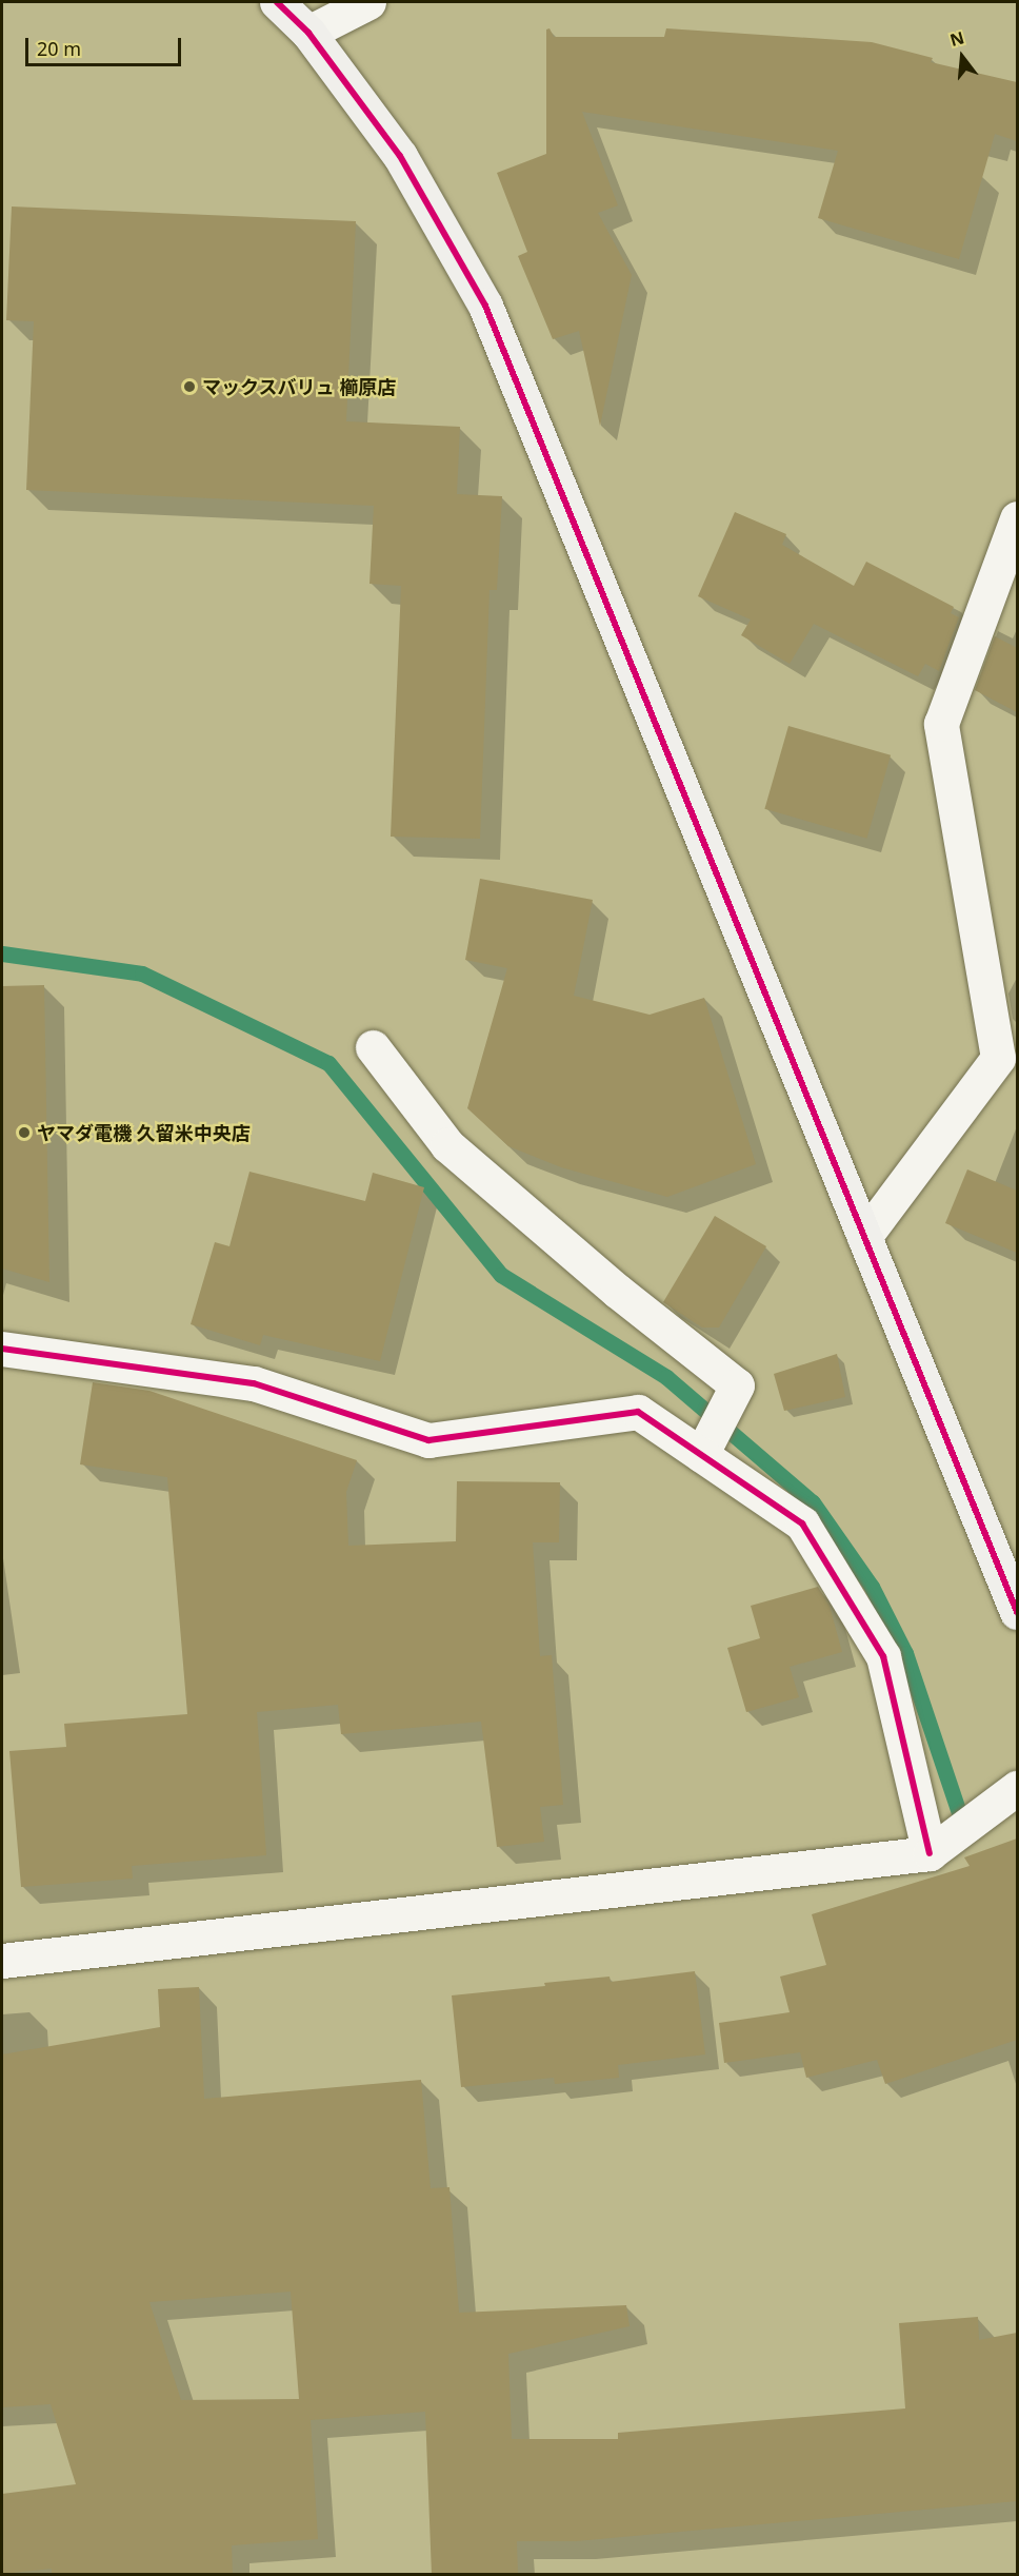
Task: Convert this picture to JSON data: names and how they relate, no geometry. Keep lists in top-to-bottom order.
{
  "places": ["マックスバリュ 櫛原店", "ヤマダ電機 久留米中央店"],
  "scale_bar": "20 m",
  "north": "top"
}
